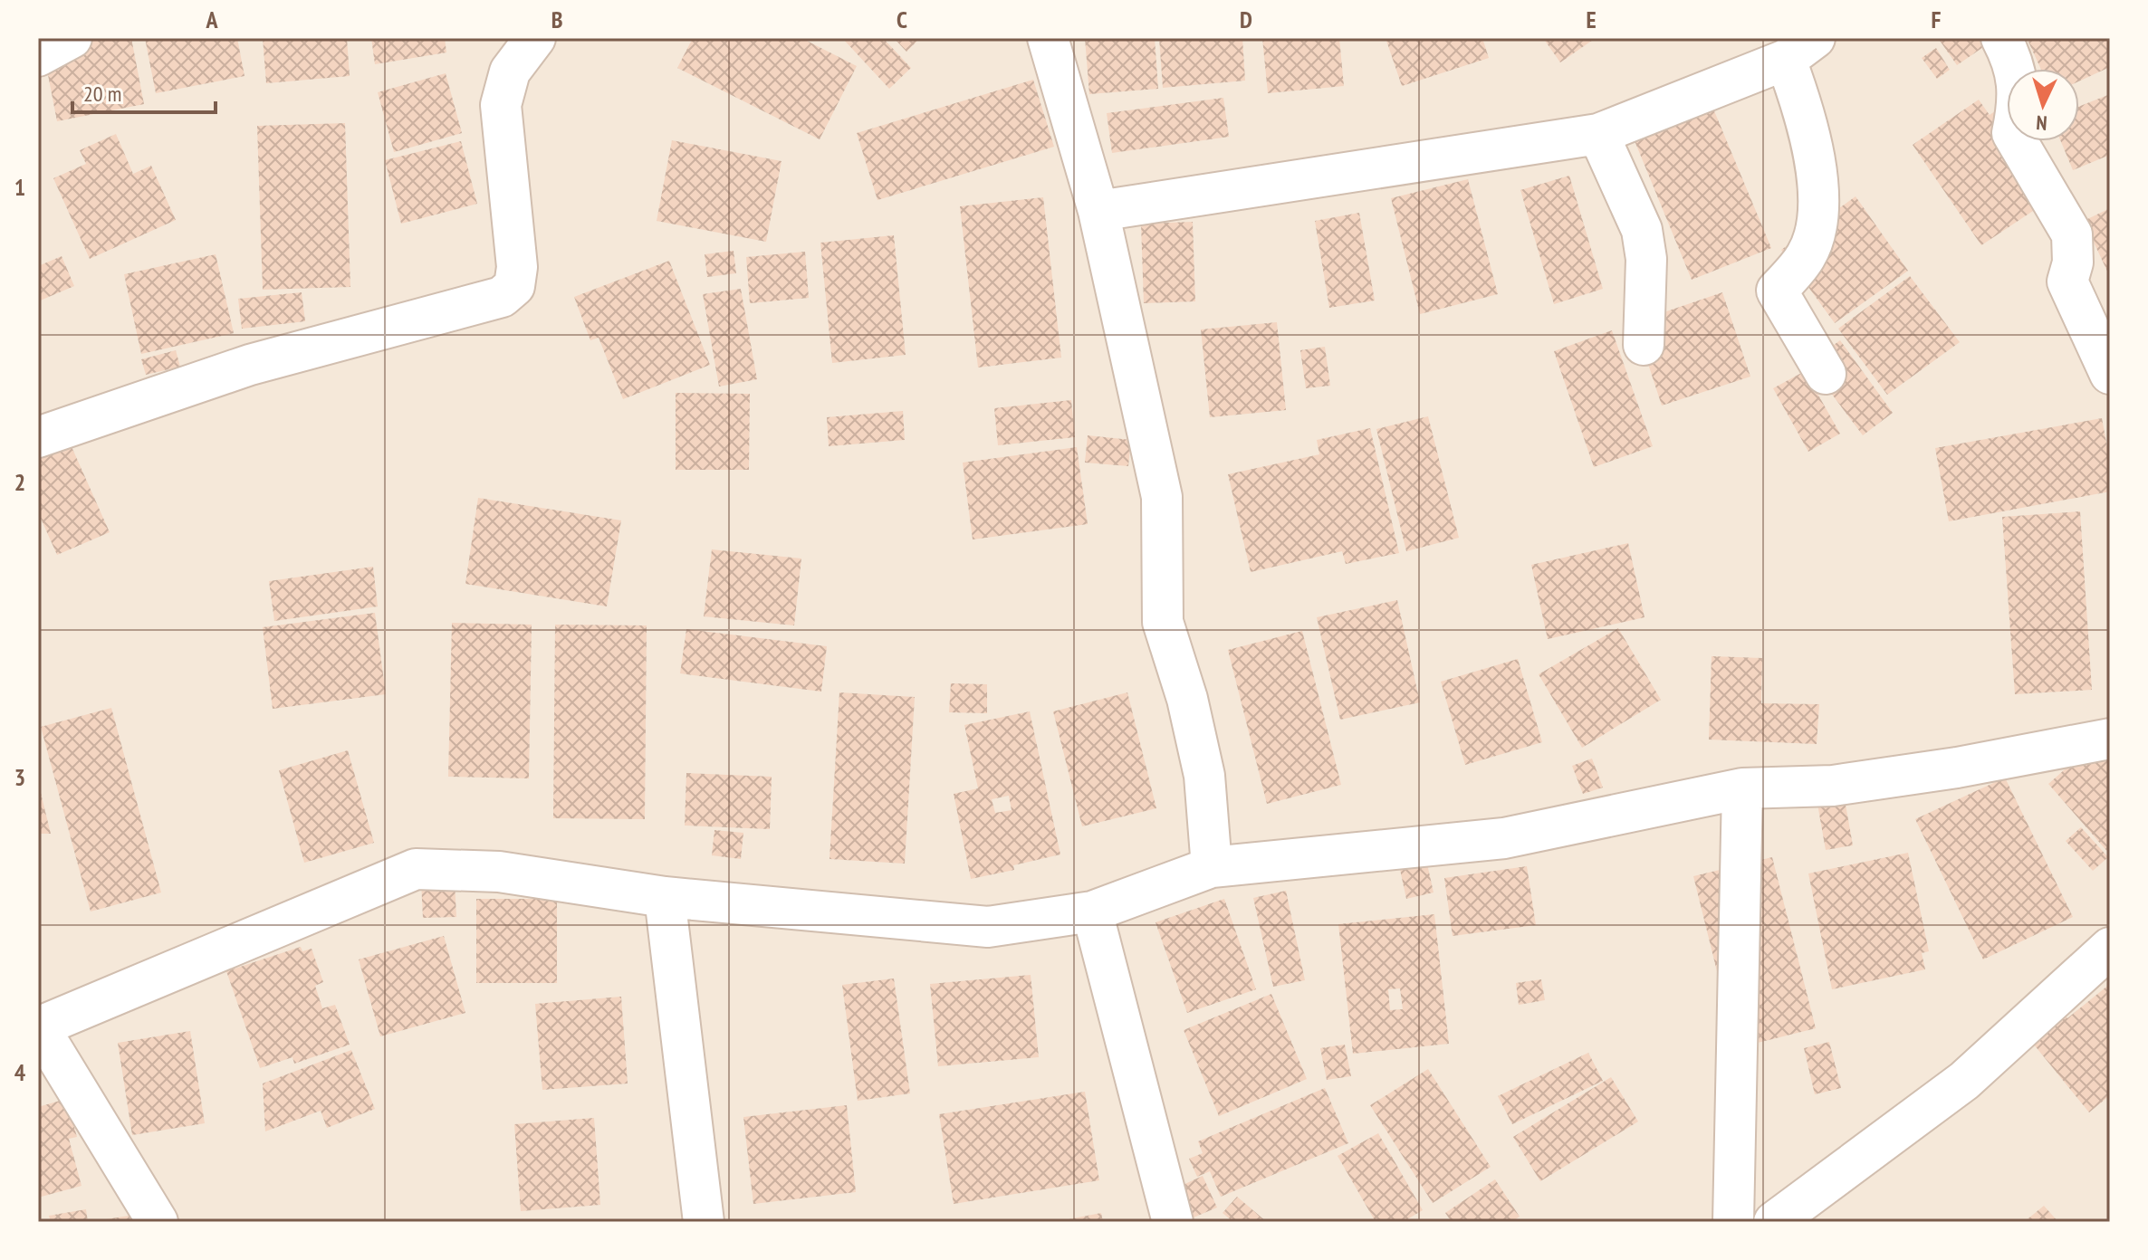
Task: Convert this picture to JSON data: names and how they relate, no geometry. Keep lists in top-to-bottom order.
{
  "scale_bar": "20 m",
  "north": "bottom",
  "grid": {
    "columns": [
      "A",
      "B",
      "C",
      "D",
      "E",
      "F"
    ],
    "rows": [
      "1",
      "2",
      "3",
      "4"
    ]
  }
}
